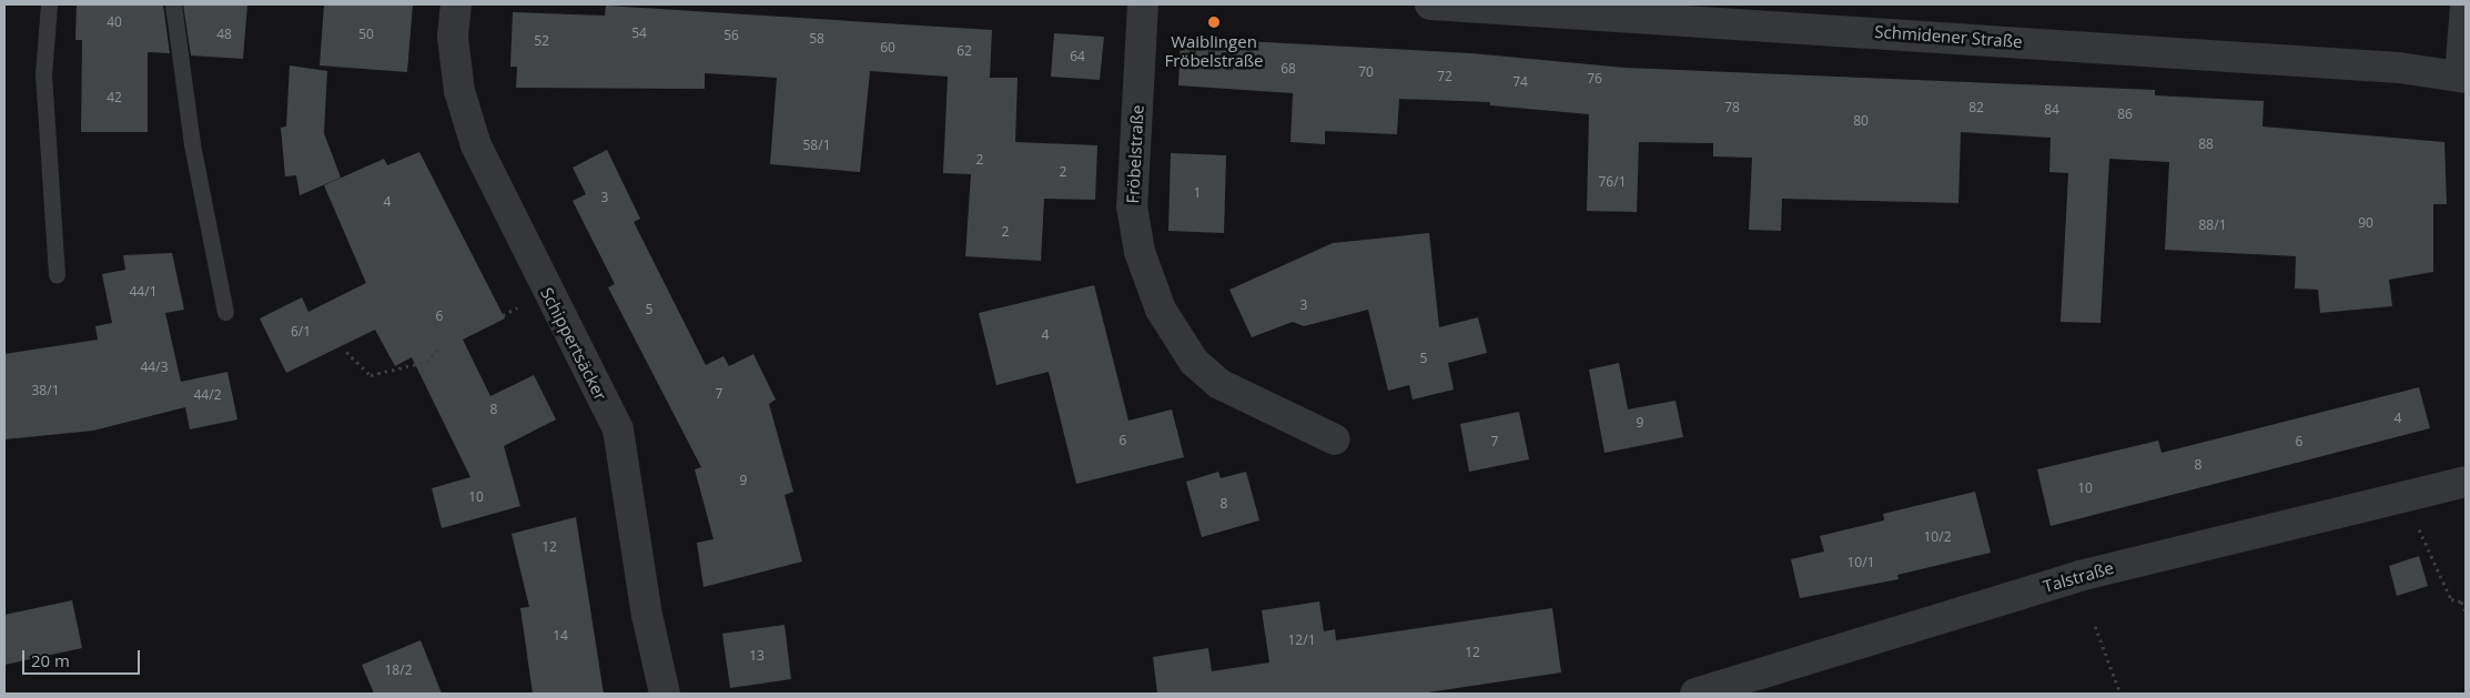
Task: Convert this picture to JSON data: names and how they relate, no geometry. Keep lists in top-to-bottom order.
{
  "streets": {
    "street": [
      "Schmidener Straße",
      "Fröbelstraße",
      "Schippertsäcker",
      "Talstraße"
    ]
  },
  "places": ["Waiblingen Fröbelstraße"],
  "house_numbers": [
    "40",
    "54",
    "48",
    "50",
    "56",
    "58",
    "52",
    "60",
    "62",
    "64",
    "68",
    "70",
    "72",
    "76",
    "74",
    "42",
    "78",
    "82",
    "84",
    "86",
    "80",
    "88",
    "58/1",
    "2",
    "2",
    "76/1",
    "1",
    "3",
    "4",
    "90",
    "88/1",
    "2",
    "44/1",
    "3",
    "5",
    "6",
    "6/1",
    "4",
    "5",
    "44/3",
    "38/1",
    "7",
    "44/2",
    "8",
    "4",
    "9",
    "6",
    "7",
    "6",
    "8",
    "9",
    "10",
    "10",
    "8",
    "10/2",
    "12",
    "10/1",
    "14",
    "12/1",
    "12",
    "13",
    "18/2"
  ],
  "scale_bar": "20 m"
}
